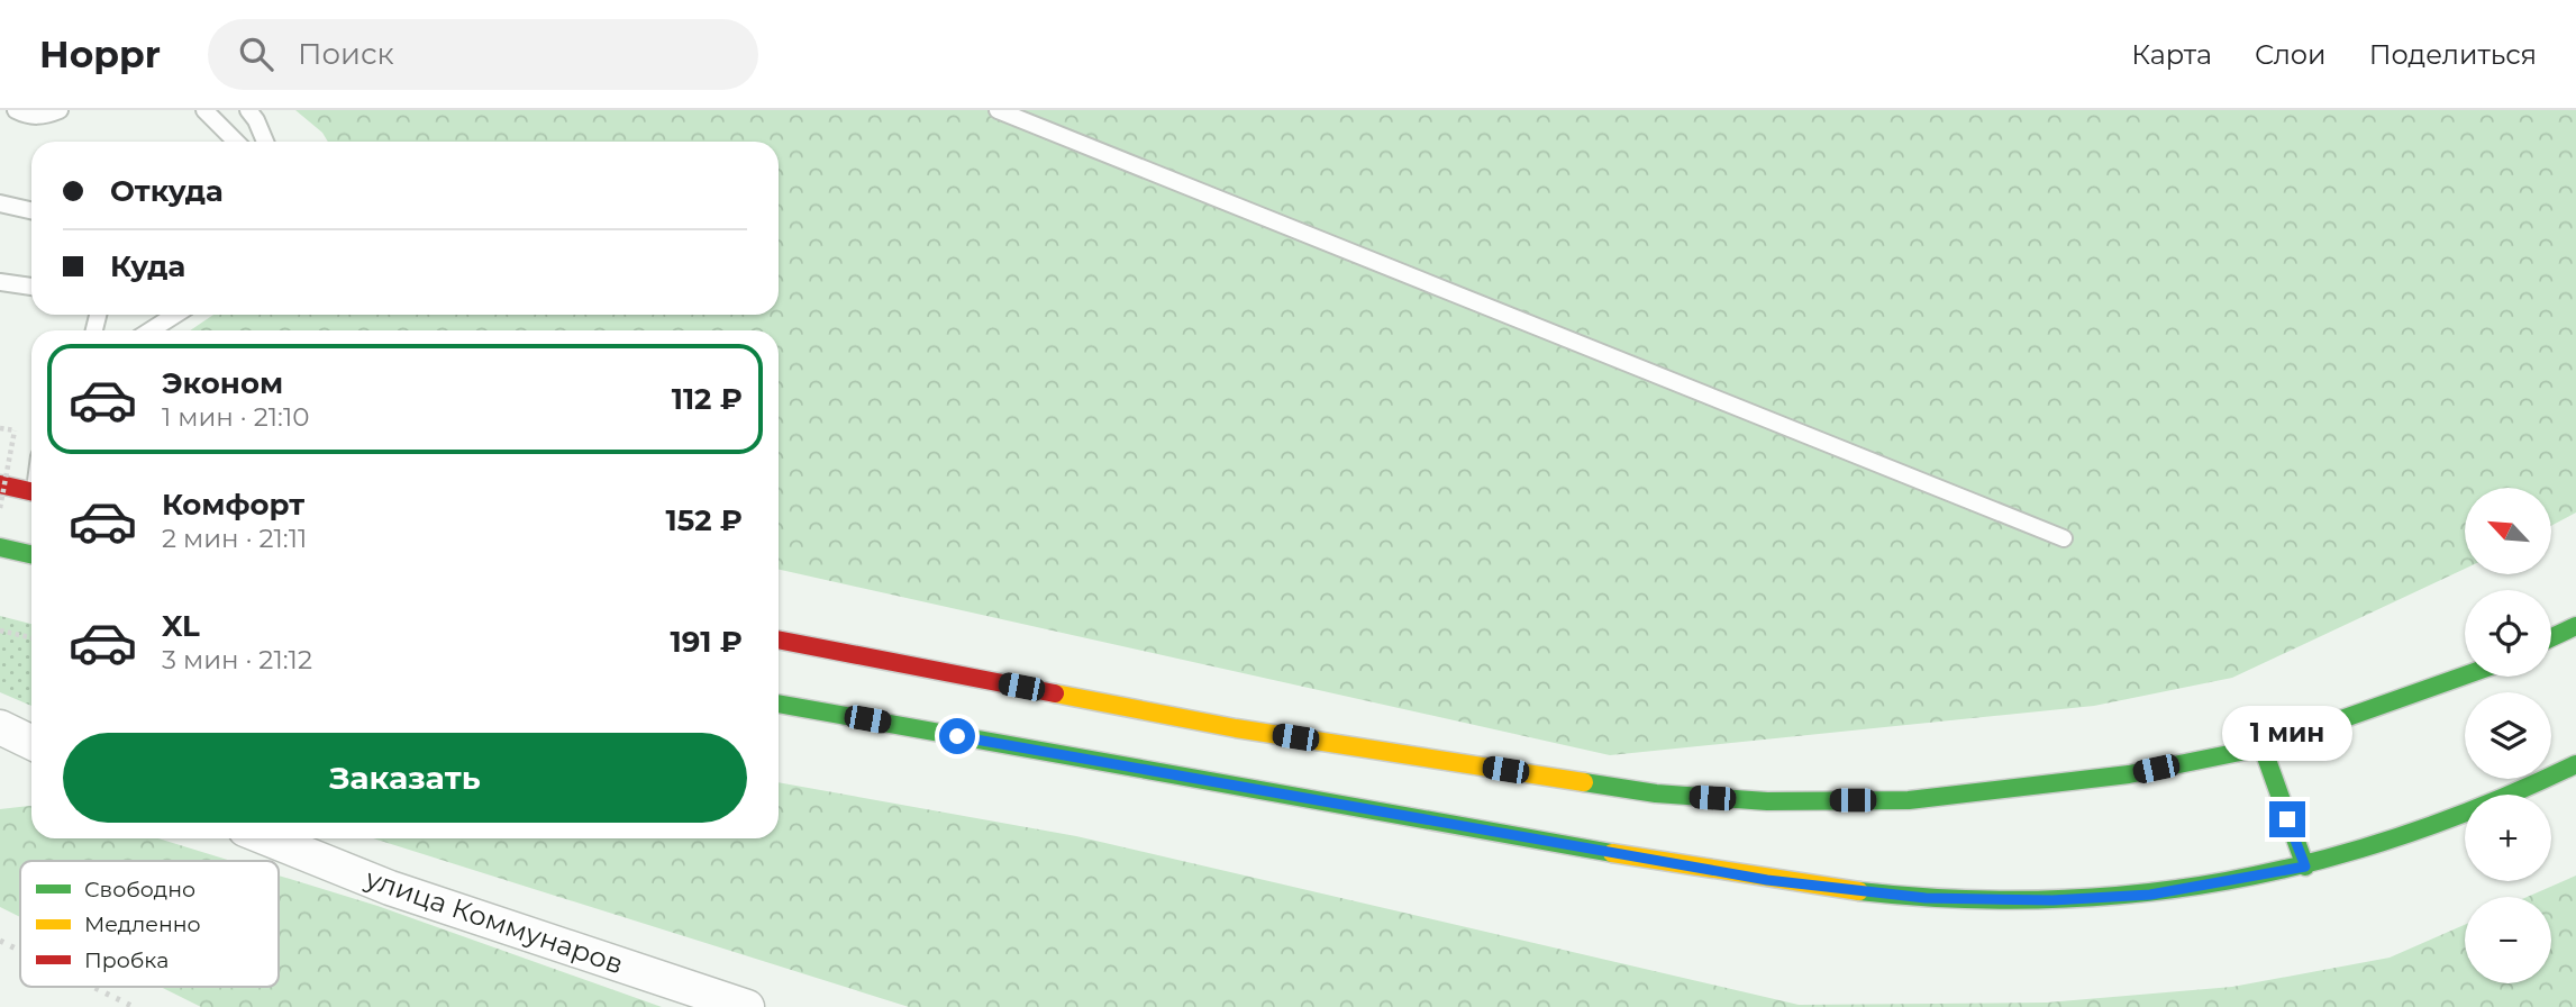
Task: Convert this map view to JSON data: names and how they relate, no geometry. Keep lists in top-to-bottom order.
{
  "streets": {
    "street": ["улица Коммунаров"]
  },
  "legend": ["Свободно", "Медленно", "Пробка"],
  "north": "top left",
  "page": {
    "header": "Hoppr",
    "search": "Поиск",
    "nav": ["Карта", "Слои", "Поделиться"],
    "banner": ["Откуда", "Куда"],
    "list": [
      {
        "name": "Эконом",
        "note": "1 мин · 21:10",
        "value": "112 ₽"
      },
      {
        "name": "Комфорт",
        "note": "2 мин · 21:11",
        "value": "152 ₽"
      },
      {
        "name": "XL",
        "note": "3 мин · 21:12",
        "value": "191 ₽"
      }
    ],
    "map_buttons": ["+", "−"],
    "bubble": "1 мин",
    "buttons": "Заказать"
  }
}
